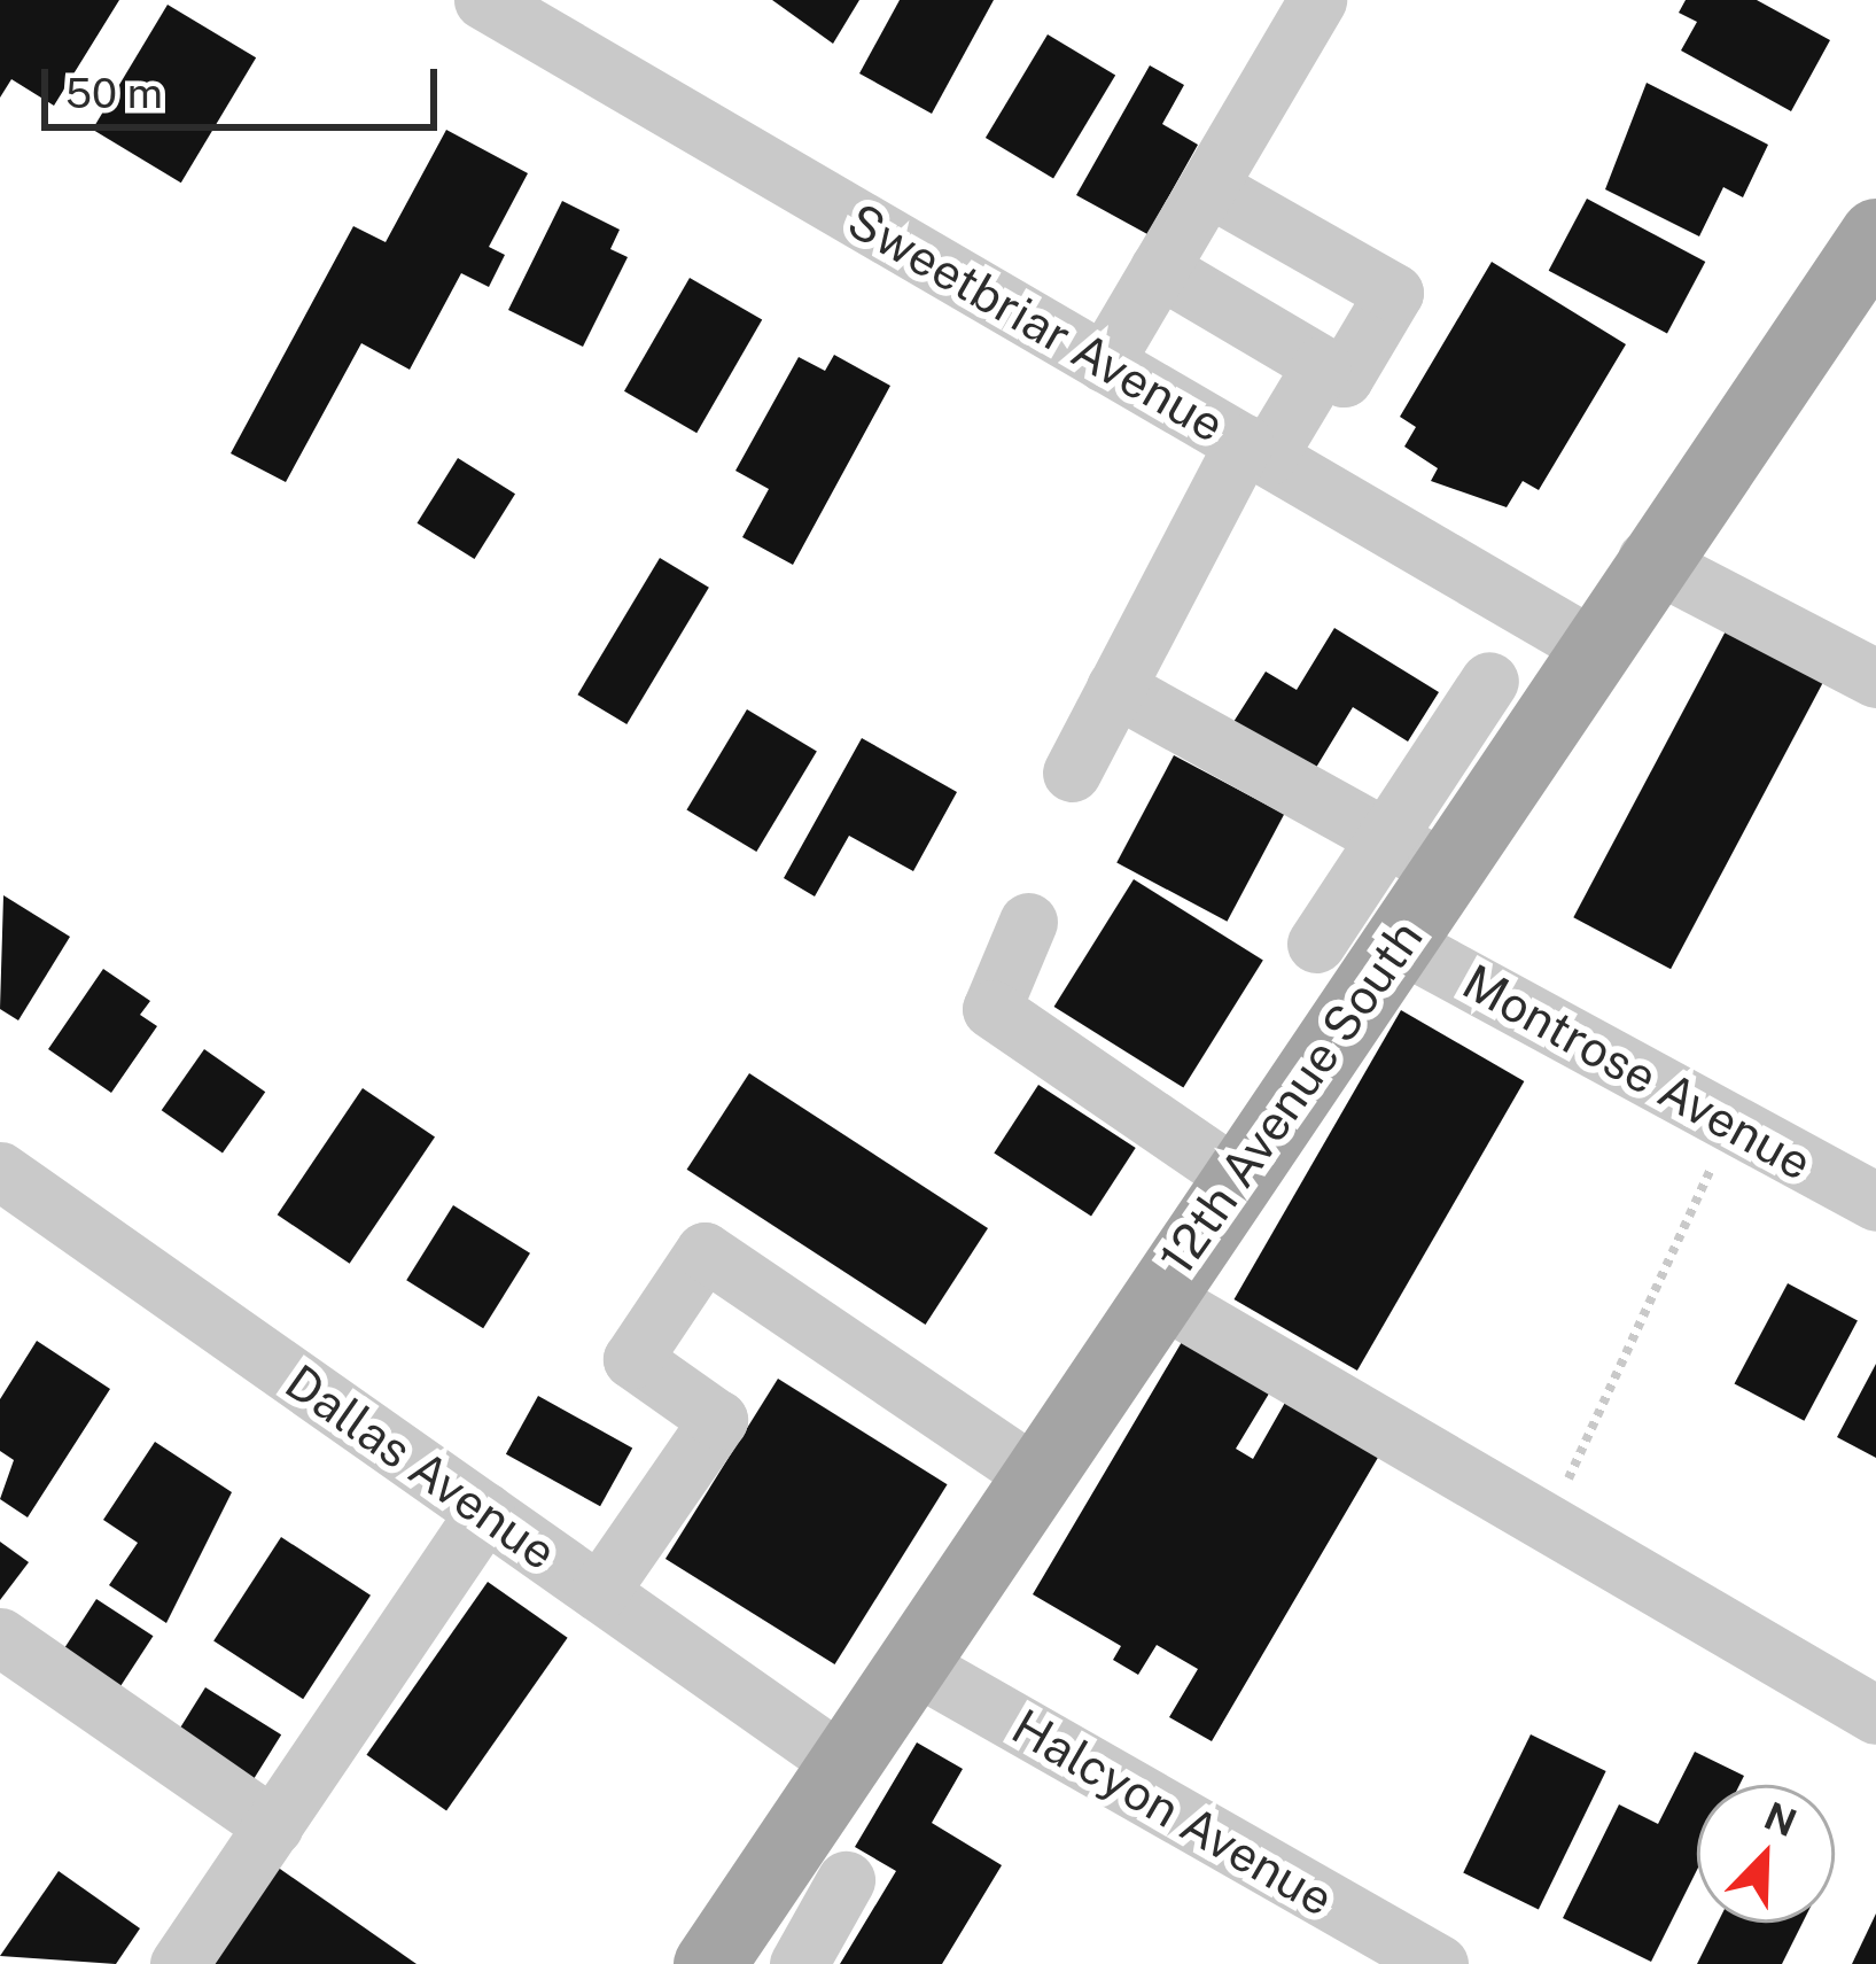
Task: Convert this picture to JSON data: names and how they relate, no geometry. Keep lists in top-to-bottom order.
{
  "streets": {
    "main road": ["12th Avenue South"],
    "street": [
      "Sweetbriar Avenue",
      "Montrose Avenue",
      "Dallas Avenue",
      "Halcyon Avenue"
    ]
  },
  "crossings": [
    ["Sweetbriar Avenue", "12th Avenue South"],
    ["Montrose Avenue", "12th Avenue South"],
    ["12th Avenue South", "Dallas Avenue"],
    ["12th Avenue South", "Halcyon Avenue"]
  ],
  "scale_bar": "50 m",
  "north": "top right"
}
